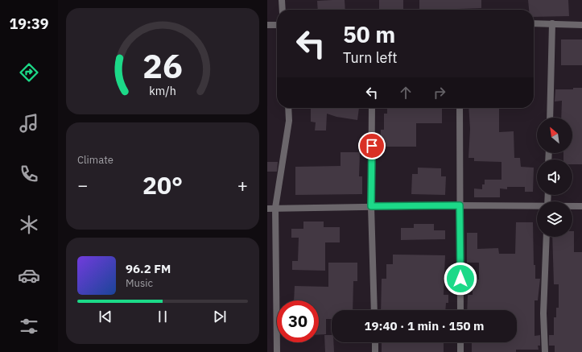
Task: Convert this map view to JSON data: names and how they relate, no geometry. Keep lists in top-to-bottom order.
{
  "north": "top left",
  "page": {
    "tabs": "19:39",
    "turn": ["50 m", "Turn left"],
    "tile": "Climate",
    "heat": ["−", "20°", "+"],
    "song": ["96.2 FM", "Music"],
    "limit": "30",
    "trip": "19:40 · 1 min · 150 m",
    "gauge": ["26", "km/h"]
  }
}
